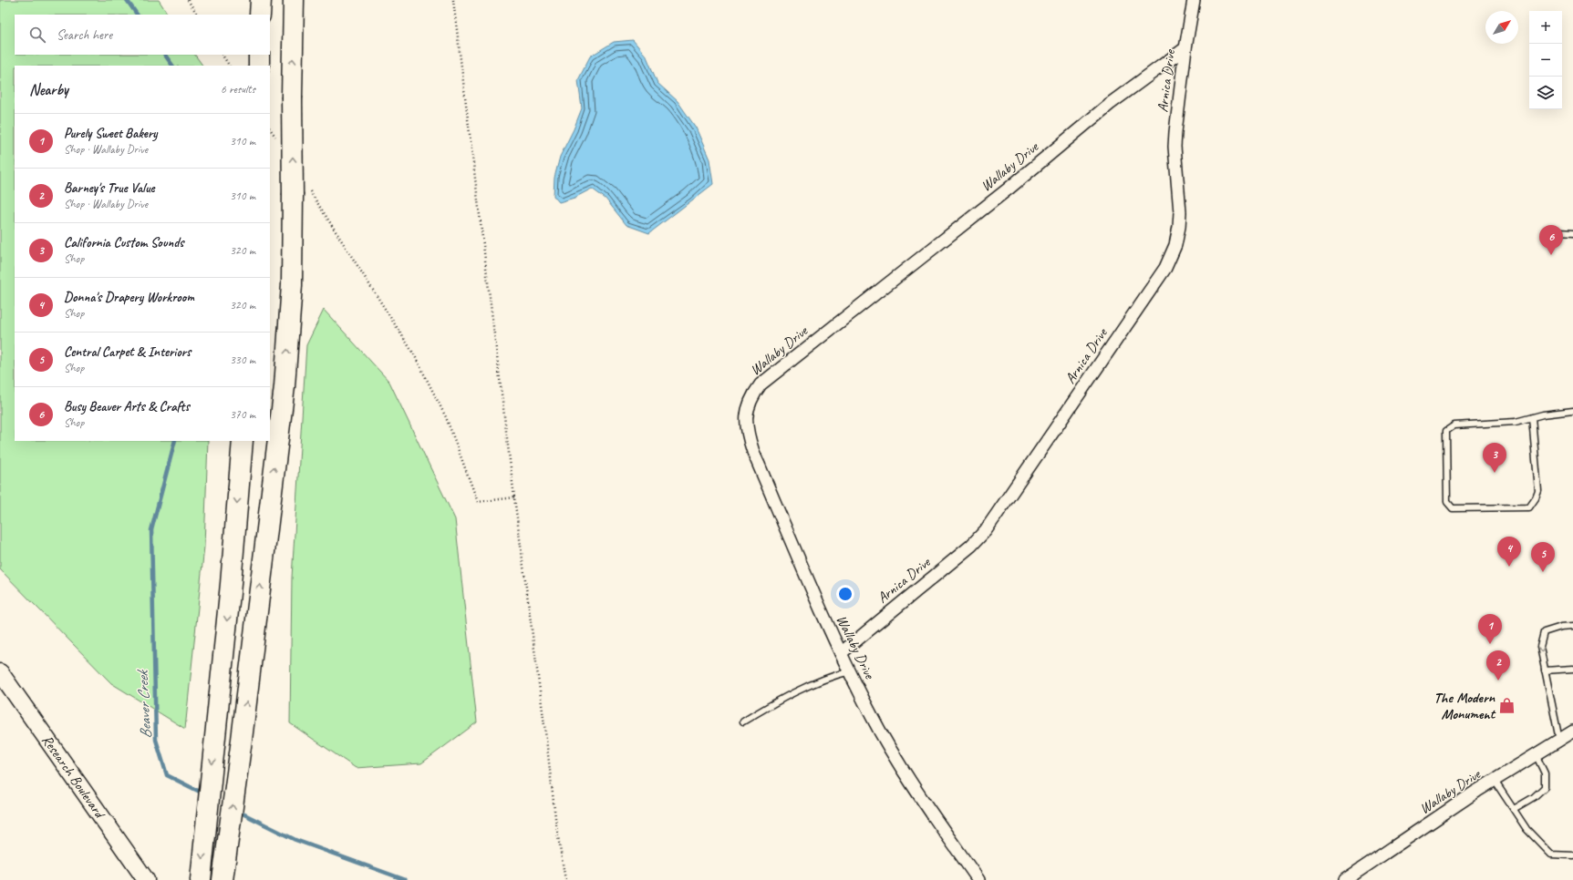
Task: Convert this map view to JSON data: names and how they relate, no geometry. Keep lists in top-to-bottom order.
{
  "streets": {
    "main road": ["Research Boulevard"],
    "street": ["Arnica Drive", "Wallaby Drive"]
  },
  "crossings": [
    ["Arnica Drive", "Wallaby Drive"]
  ],
  "water": ["Beaver Creek"],
  "places": {
    "shop": ["The Modern Monument"]
  },
  "north": "top right",
  "page": {
    "map_buttons": ["+", "−"],
    "search": "Search here",
    "heading": ["Nearby", "6 results"],
    "list": [
      {
        "mark": "1",
        "name": "Purely Sweet Bakery",
        "note": "Shop · Wallaby Drive",
        "value": "310 m"
      },
      {
        "mark": "2",
        "name": "Barney's True Value",
        "note": "Shop · Wallaby Drive",
        "value": "310 m"
      },
      {
        "mark": "3",
        "name": "California Custom Sounds",
        "note": "Shop",
        "value": "320 m"
      },
      {
        "mark": "4",
        "name": "Donna's Drapery Workroom",
        "note": "Shop",
        "value": "320 m"
      },
      {
        "mark": "5",
        "name": "Central Carpet & Interiors",
        "note": "Shop",
        "value": "330 m"
      },
      {
        "mark": "6",
        "name": "Busy Beaver Arts & Crafts",
        "note": "Shop",
        "value": "370 m"
      }
    ],
    "pins": [
      "6",
      "3",
      "4",
      "5",
      "1",
      "2"
    ]
  }
}
